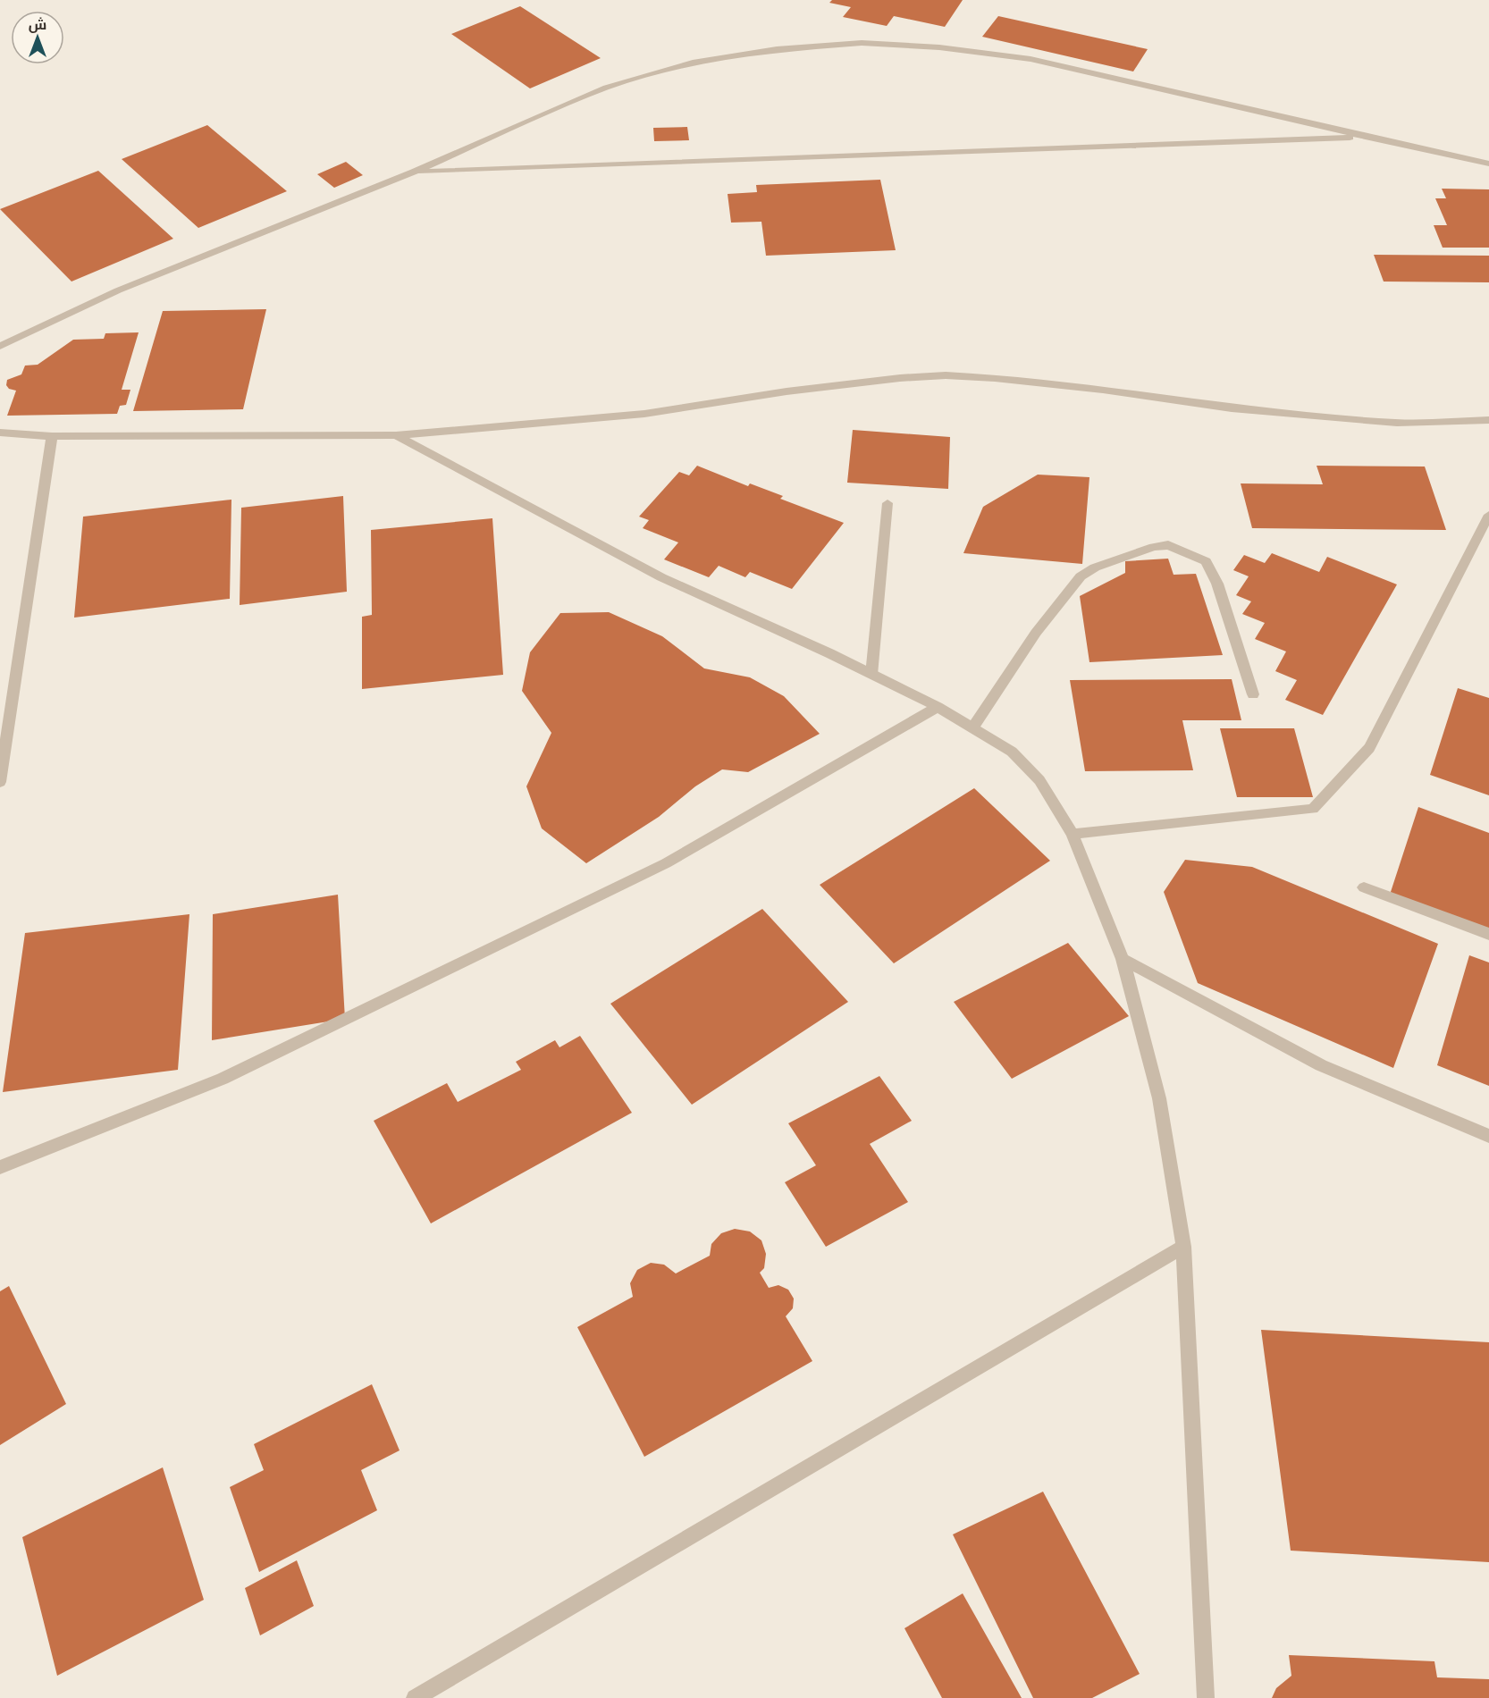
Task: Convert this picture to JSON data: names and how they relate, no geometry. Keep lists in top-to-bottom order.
{
  "north": "top"
}
